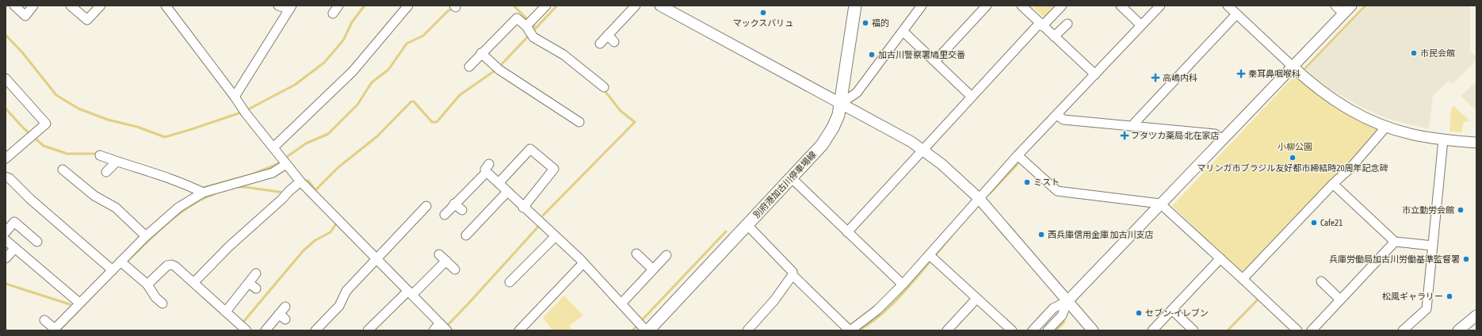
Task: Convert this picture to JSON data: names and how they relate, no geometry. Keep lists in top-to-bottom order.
{
  "streets": {
    "main road": ["別府港加古川停車場線"]
  },
  "parks": ["小柳公園"],
  "places": {
    "other": [
      "マックスバリュ",
      "福的",
      "市民会館",
      "加古川警察署鳩里交番",
      "マリンガ市ブラジル友好都市締結時20周年記念碑",
      "ミスト",
      "市立勤労会館",
      "Cafe21",
      "西兵庫信用金庫 加古川支店",
      "兵庫労働局加古川労働基準監督署",
      "松風ギャラリー",
      "セブン-イレブン"
    ],
    "health": ["秦耳鼻咽喉科", "高嶋内科", "フタツカ薬局 北在家店"]
  }
}
